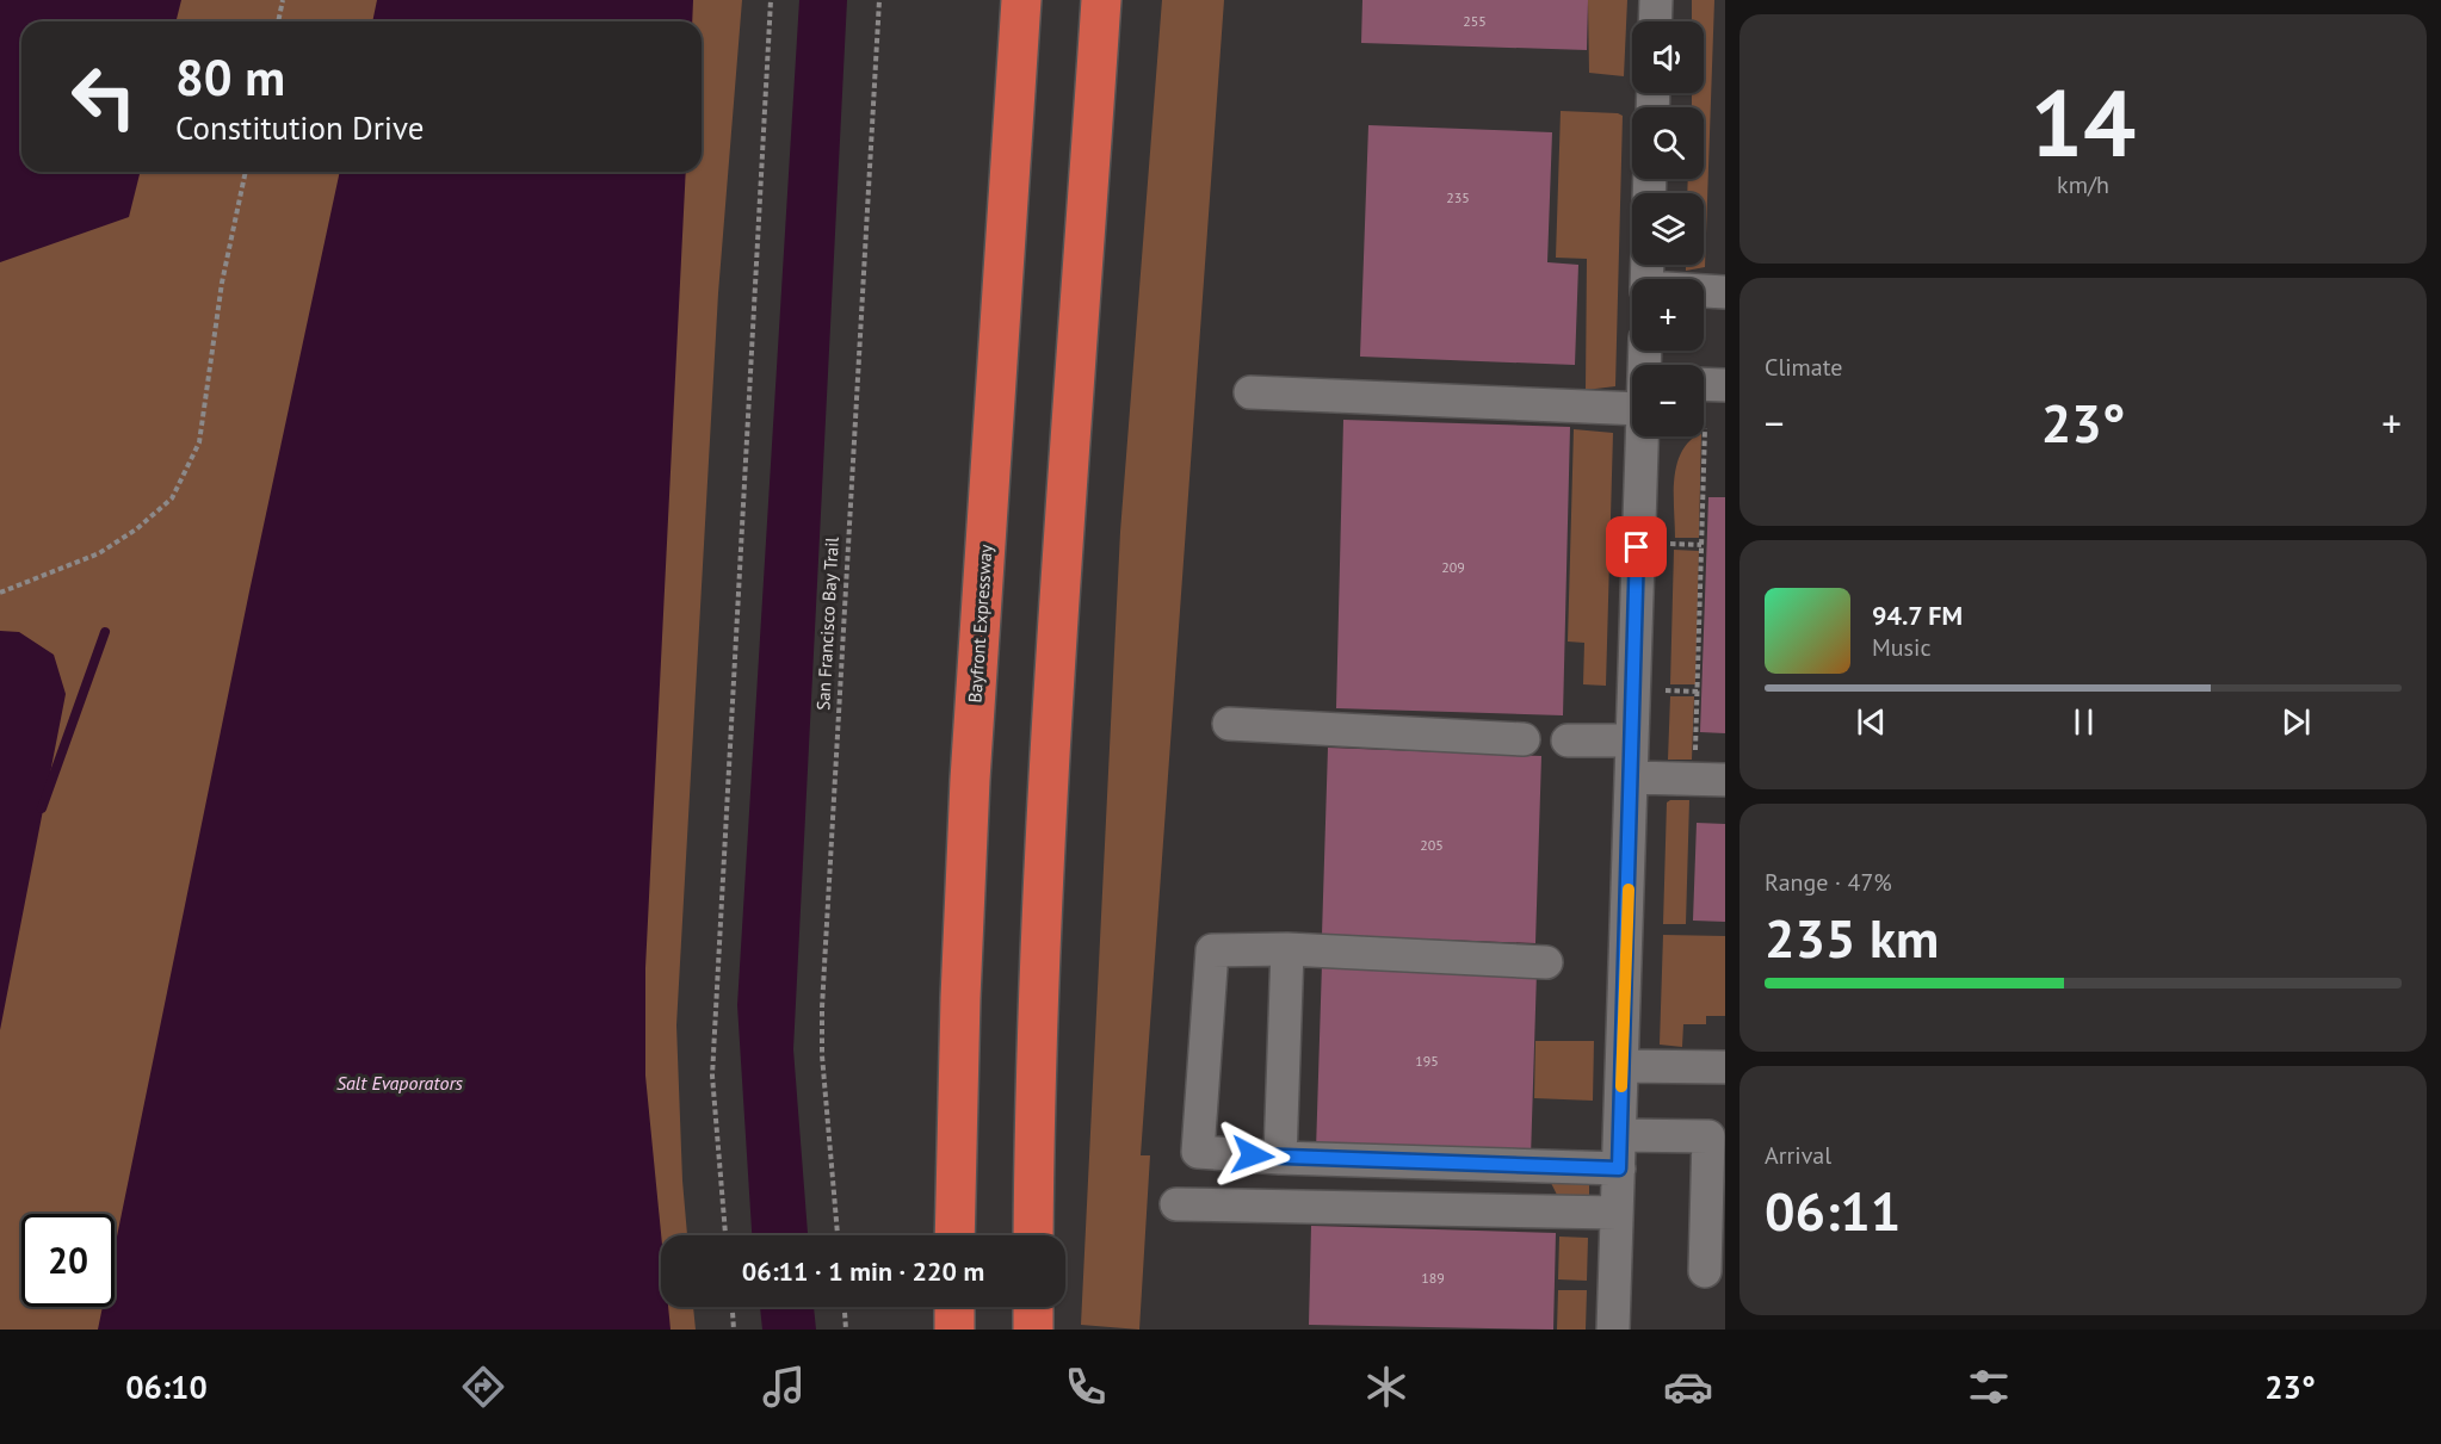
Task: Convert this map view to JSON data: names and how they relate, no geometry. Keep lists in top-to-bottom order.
{
  "streets": {
    "highway": ["Bayfront Expressway"],
    "path": ["San Francisco Bay Trail"]
  },
  "water": ["Salt Evaporators"],
  "house_numbers": [
    "255",
    "235",
    "209",
    "205",
    "195",
    "189"
  ],
  "page": {
    "tile": [
      ["14", "km/h"],
      "Climate",
      ["Range · 47%", "235 km"],
      ["Arrival", "06:11"]
    ],
    "map_buttons": ["+", "−"],
    "turn": ["80 m", "Constitution Drive"],
    "heat": ["−", "23°", "+"],
    "song": ["94.7 FM", "Music"],
    "limit": "20",
    "trip": "06:11 · 1 min · 220 m",
    "tabs": ["06:10", "23°"]
  }
}
